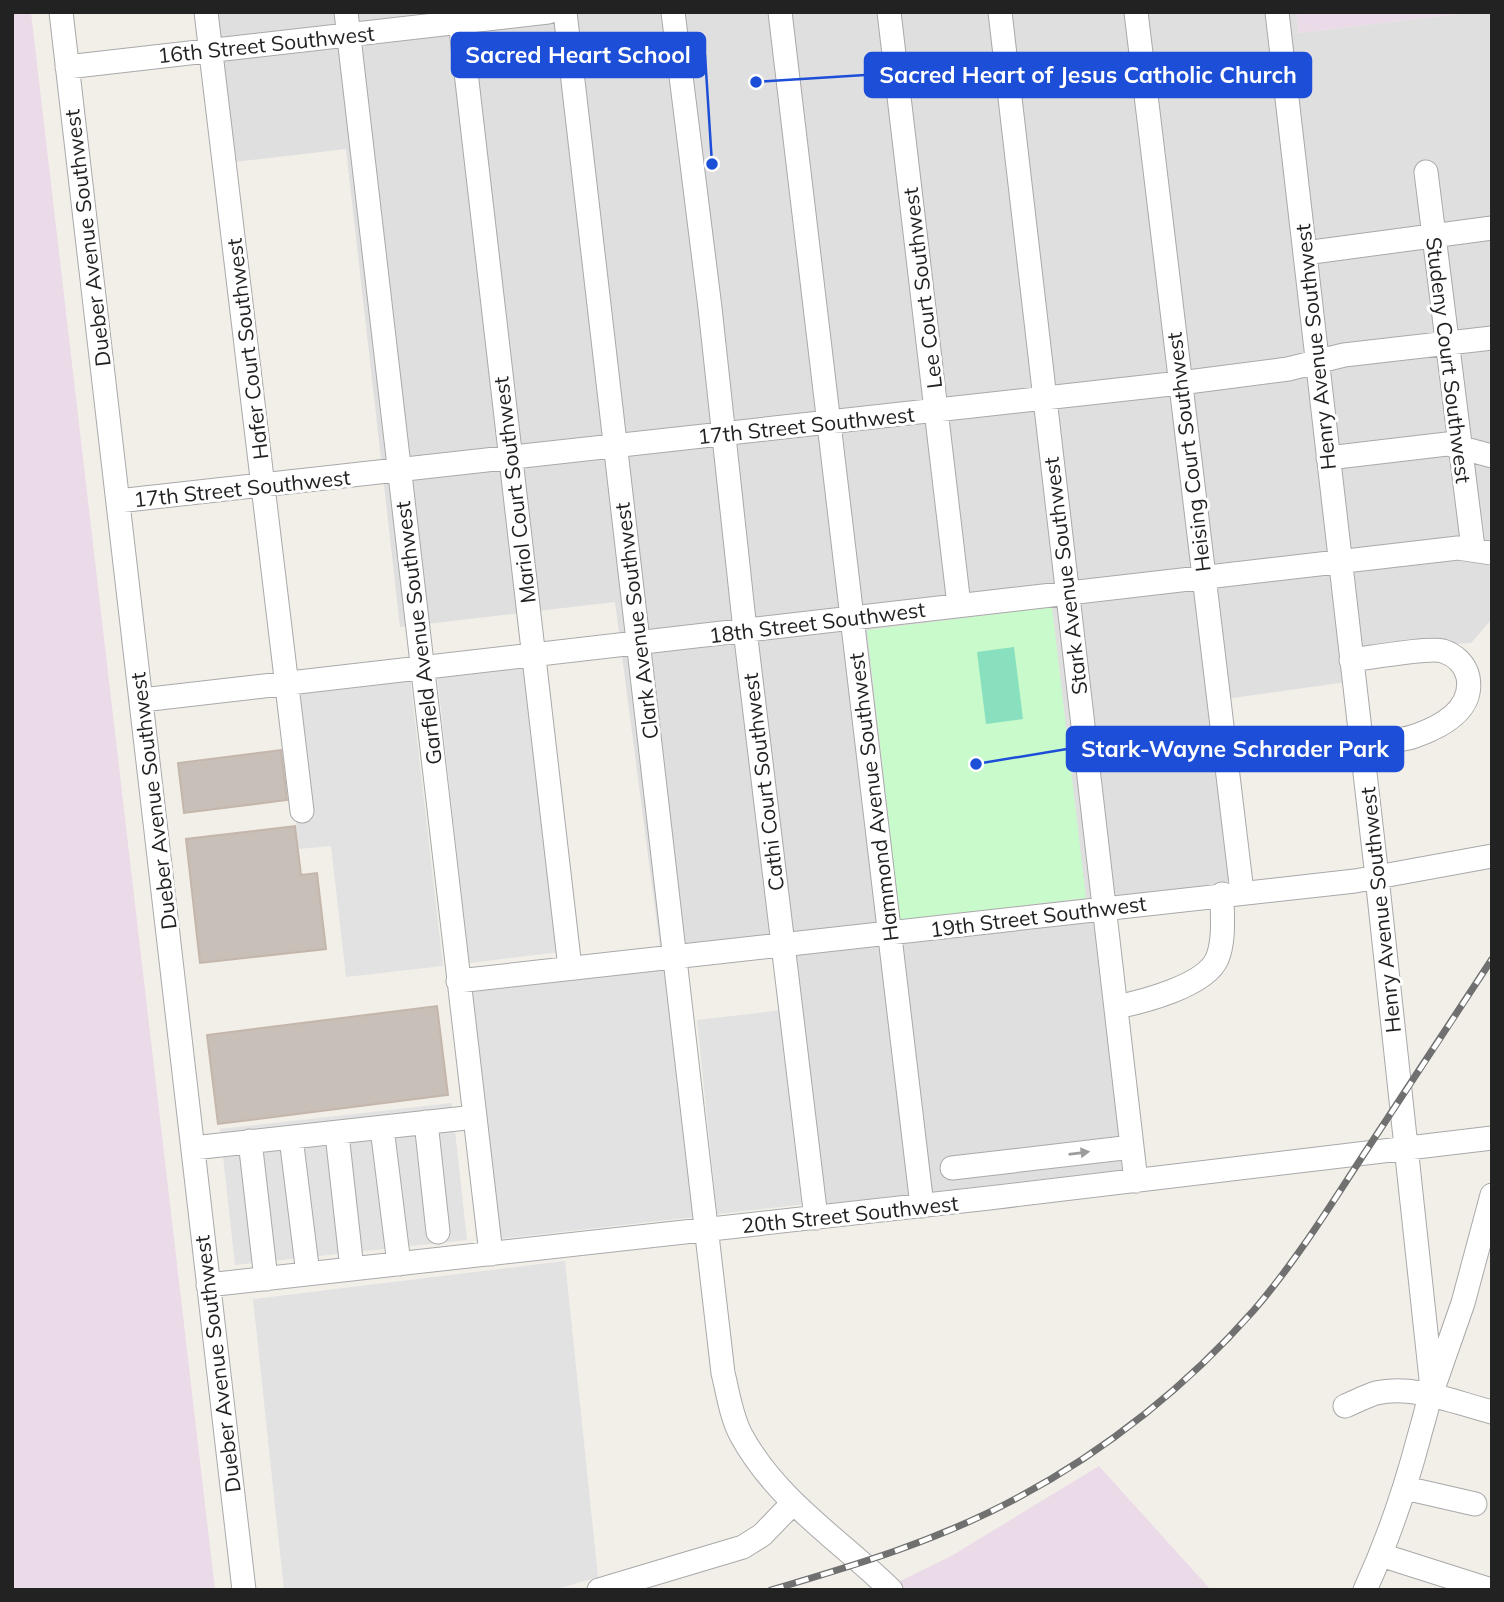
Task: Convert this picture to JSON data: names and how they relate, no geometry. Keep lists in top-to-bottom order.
{
  "streets": {
    "street": [
      "16th Street Southwest",
      "Dueber Avenue Southwest",
      "Lee Court Southwest",
      "Henry Avenue Southwest",
      "Hafer Court Southwest",
      "Studeny Court Southwest",
      "17th Street Southwest",
      "Heising Court Southwest",
      "Mariol Court Southwest",
      "Stark Avenue Southwest",
      "Clark Avenue Southwest",
      "18th Street Southwest",
      "Garfield Avenue Southwest",
      "Cathi Court Southwest",
      "Hammond Avenue Southwest",
      "19th Street Southwest",
      "20th Street Southwest"
    ]
  },
  "crossings": [
    ["16th Street Southwest", "Dueber Avenue Southwest"],
    ["16th Street Southwest", "Hafer Court Southwest"],
    ["16th Street Southwest", "Mariol Court Southwest"],
    ["16th Street Southwest", "Garfield Avenue Southwest"],
    ["Dueber Avenue Southwest", "17th Street Southwest"],
    ["Dueber Avenue Southwest", "18th Street Southwest"],
    ["Dueber Avenue Southwest", "20th Street Southwest"],
    ["Lee Court Southwest", "17th Street Southwest"],
    ["Lee Court Southwest", "18th Street Southwest"],
    ["Henry Avenue Southwest", "17th Street Southwest"],
    ["Henry Avenue Southwest", "18th Street Southwest"],
    ["Henry Avenue Southwest", "19th Street Southwest"],
    ["Henry Avenue Southwest", "20th Street Southwest"],
    ["Hafer Court Southwest", "17th Street Southwest"],
    ["Hafer Court Southwest", "18th Street Southwest"],
    ["Studeny Court Southwest", "17th Street Southwest"],
    ["Studeny Court Southwest", "18th Street Southwest"],
    ["17th Street Southwest", "Heising Court Southwest"],
    ["17th Street Southwest", "Mariol Court Southwest"],
    ["17th Street Southwest", "Stark Avenue Southwest"],
    ["17th Street Southwest", "Clark Avenue Southwest"],
    ["17th Street Southwest", "Garfield Avenue Southwest"],
    ["17th Street Southwest", "Cathi Court Southwest"],
    ["17th Street Southwest", "Hammond Avenue Southwest"],
    ["Heising Court Southwest", "Stark Avenue Southwest"],
    ["Heising Court Southwest", "18th Street Southwest"],
    ["Heising Court Southwest", "19th Street Southwest"],
    ["Mariol Court Southwest", "18th Street Southwest"],
    ["Mariol Court Southwest", "19th Street Southwest"],
    ["Stark Avenue Southwest", "18th Street Southwest"],
    ["Stark Avenue Southwest", "19th Street Southwest"],
    ["Stark Avenue Southwest", "20th Street Southwest"],
    ["Clark Avenue Southwest", "18th Street Southwest"],
    ["Clark Avenue Southwest", "19th Street Southwest"],
    ["Clark Avenue Southwest", "20th Street Southwest"],
    ["18th Street Southwest", "Garfield Avenue Southwest"],
    ["18th Street Southwest", "Cathi Court Southwest"],
    ["18th Street Southwest", "Hammond Avenue Southwest"],
    ["Garfield Avenue Southwest", "19th Street Southwest"],
    ["Garfield Avenue Southwest", "20th Street Southwest"],
    ["Cathi Court Southwest", "19th Street Southwest"],
    ["Cathi Court Southwest", "20th Street Southwest"],
    ["Hammond Avenue Southwest", "19th Street Southwest"],
    ["Hammond Avenue Southwest", "20th Street Southwest"]
  ],
  "places": ["Sacred Heart of Jesus Catholic Church", "Sacred Heart School", "Stark-Wayne Schrader Park"]
}
